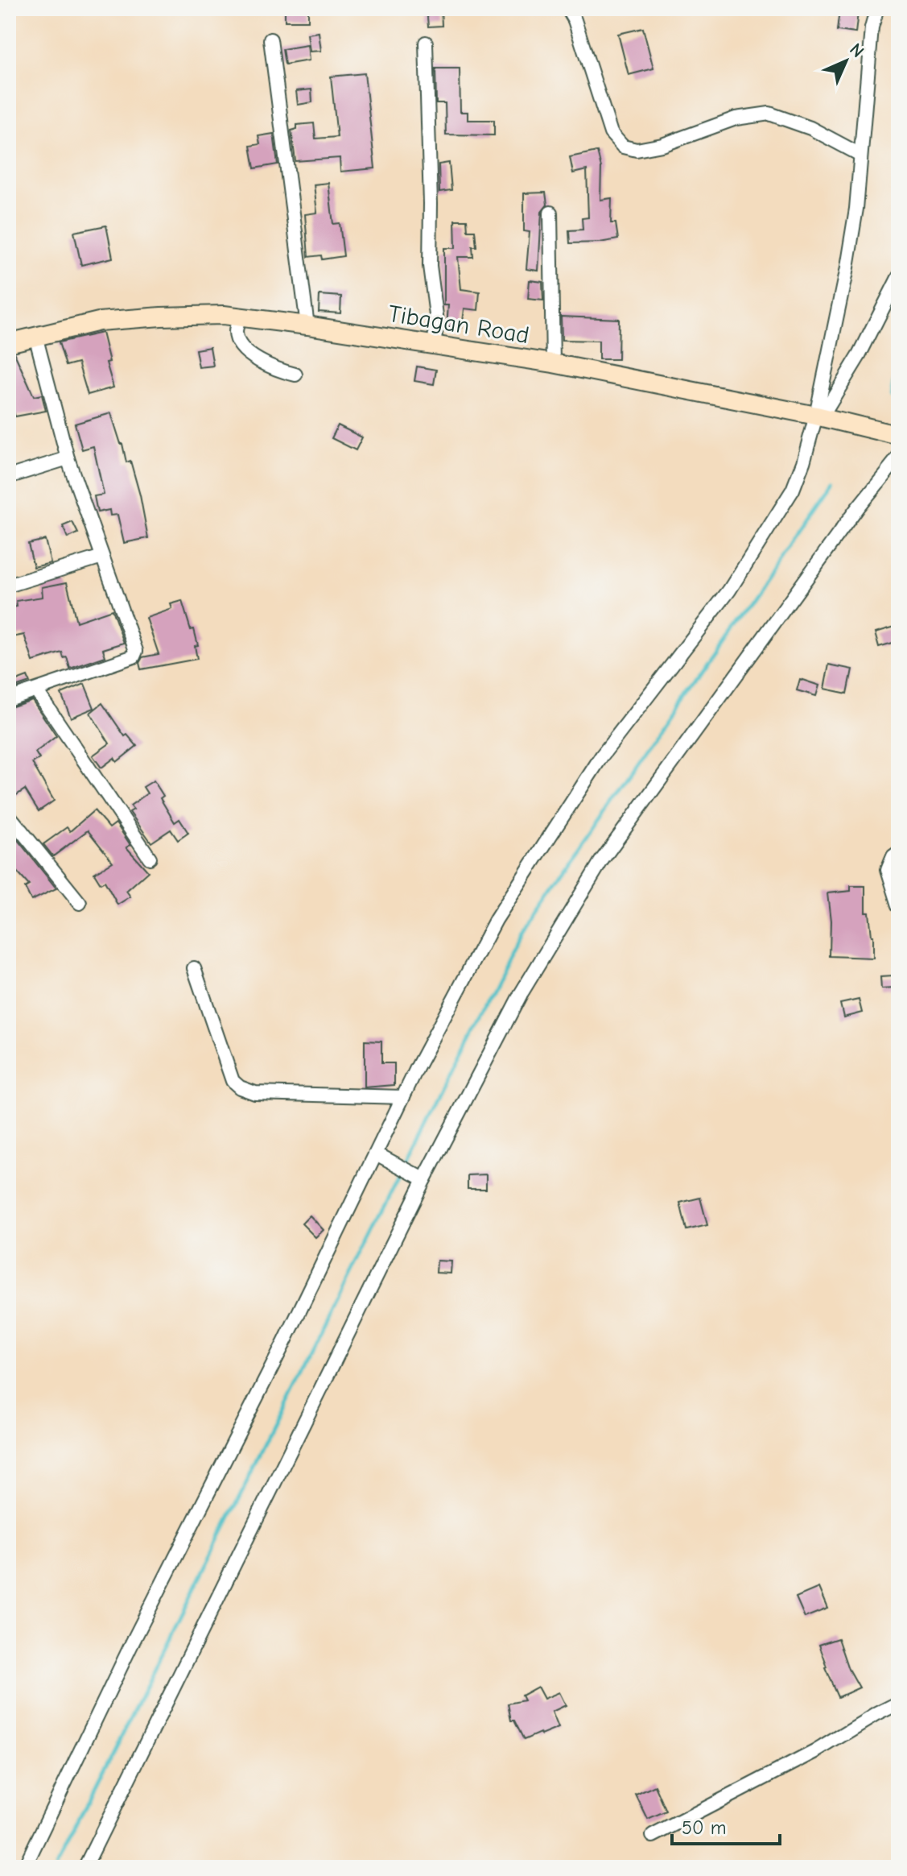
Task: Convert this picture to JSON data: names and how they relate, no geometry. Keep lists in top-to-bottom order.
{
  "streets": {
    "main road": ["Tibagan Road"]
  },
  "scale_bar": "50 m",
  "north": "top right"
}
